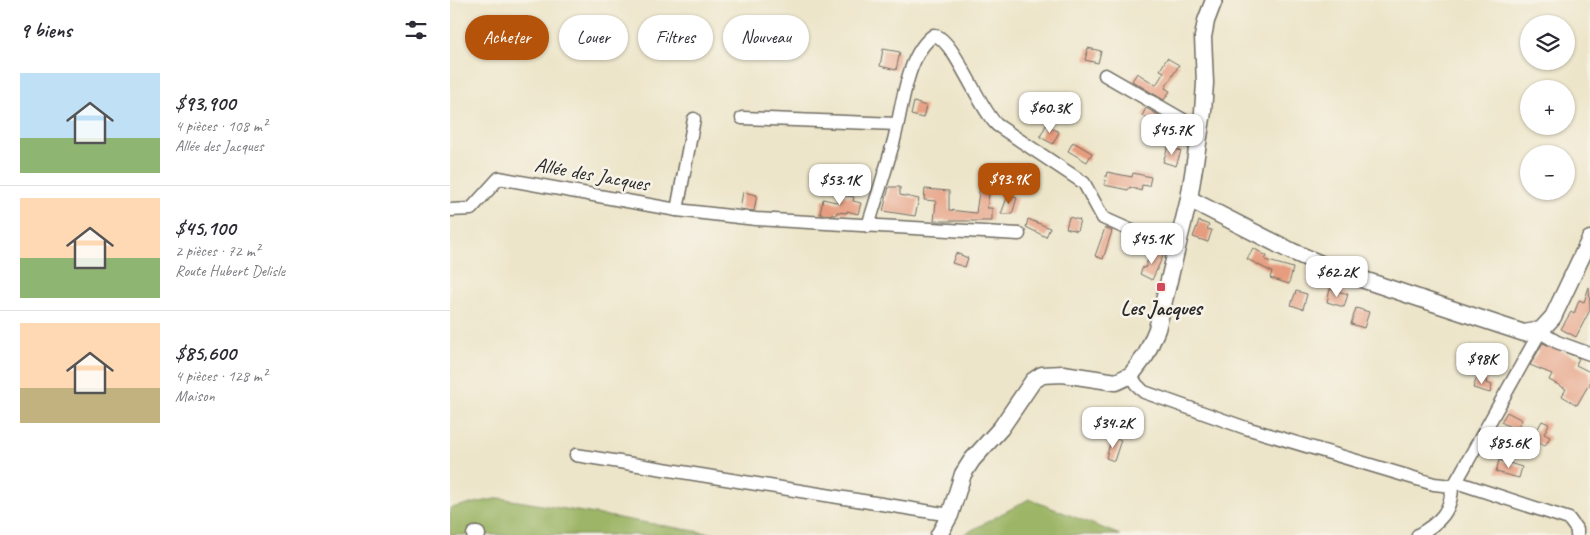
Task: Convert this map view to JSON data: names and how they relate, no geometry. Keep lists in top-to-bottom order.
{
  "streets": {
    "street": ["Allée des Jacques"]
  },
  "places": {
    "transit": ["Les Jacques"]
  },
  "page": {
    "heading": "9 biens",
    "map_buttons": ["+", "−"],
    "chip": [
      "Acheter",
      "Louer",
      "Filtres",
      "Nouveau"
    ],
    "list": [
      {
        "name": "$93,900",
        "note": "4 pièces · 108 m² · Allée des Jacques"
      },
      {
        "name": "$45,100",
        "note": "2 pièces · 72 m² · Route Hubert Delisle"
      },
      {
        "name": "$85,600",
        "note": "4 pièces · 128 m² · Maison"
      }
    ],
    "price": [
      "$60.3K",
      "$45.7K",
      "$93.9K",
      "$53.1K",
      "$45.1K",
      "$62.2K",
      "$98K",
      "$34.2K",
      "$85.6K"
    ]
  }
}
